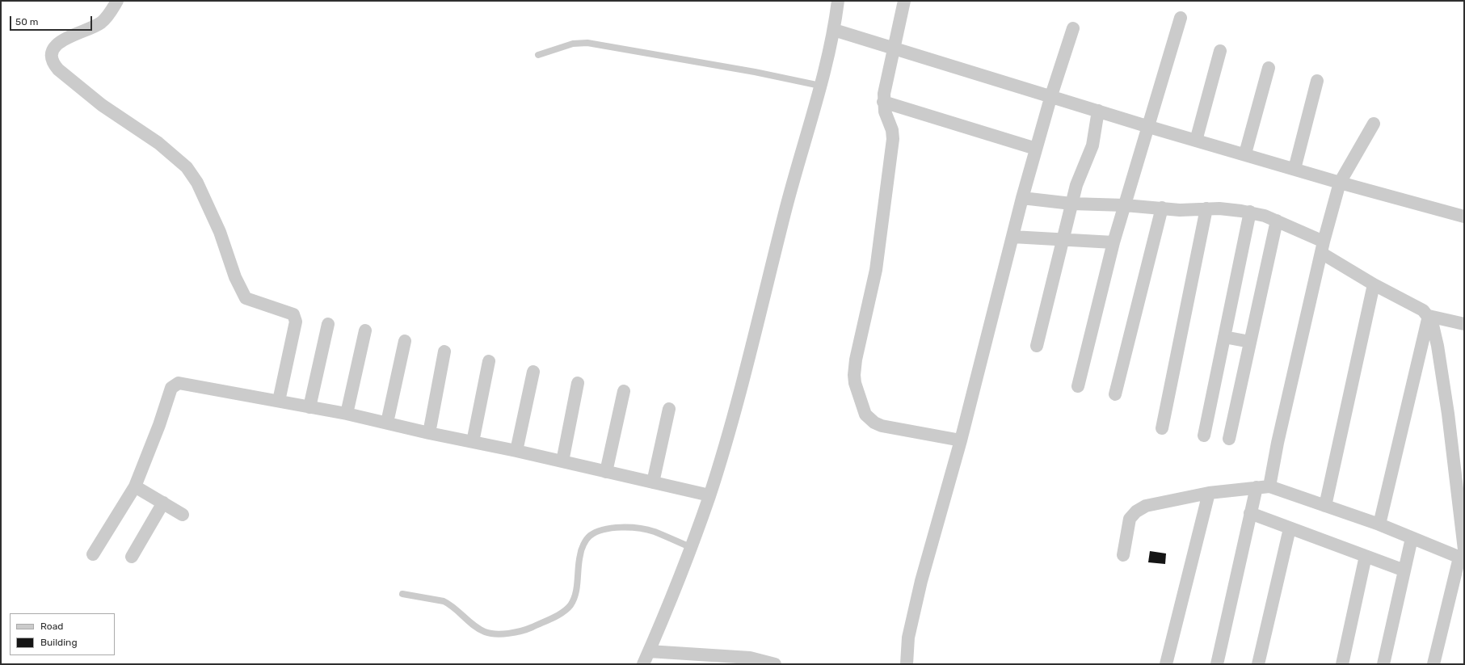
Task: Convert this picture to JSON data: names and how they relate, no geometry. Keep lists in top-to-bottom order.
{
  "legend": ["Road", "Building"],
  "scale_bar": "50 m"
}
